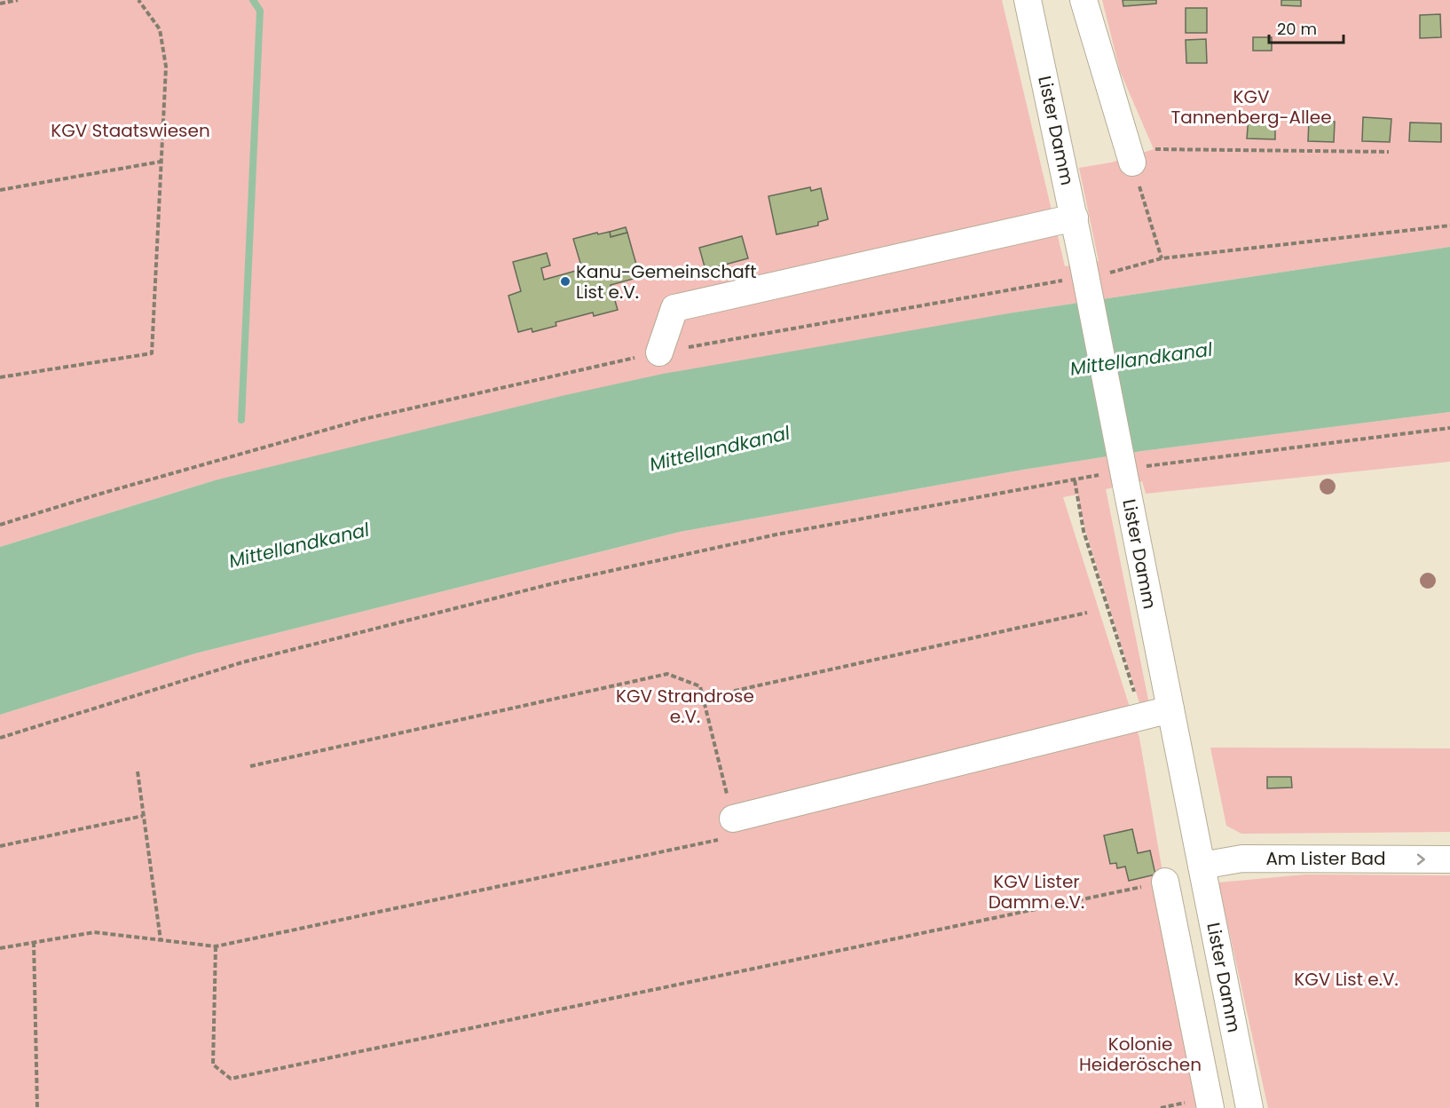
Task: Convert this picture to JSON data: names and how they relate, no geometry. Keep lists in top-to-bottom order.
{
  "streets": {
    "street": ["Lister Damm", "Am Lister Bad"]
  },
  "crossings": [
    ["Lister Damm", "Am Lister Bad"]
  ],
  "one_way": ["Am Lister Bad"],
  "water": ["Mittellandkanal"],
  "parks": [
    "KGV Tannenberg-Allee",
    "KGV Staatswiesen",
    "KGV Strandrose e.V.",
    "KGV Lister Damm e.V.",
    "KGV List e.V.",
    "Kolonie Heideröschen"
  ],
  "places": ["Kanu-Gemeinschaft List e.V."],
  "scale_bar": "20 m"
}
